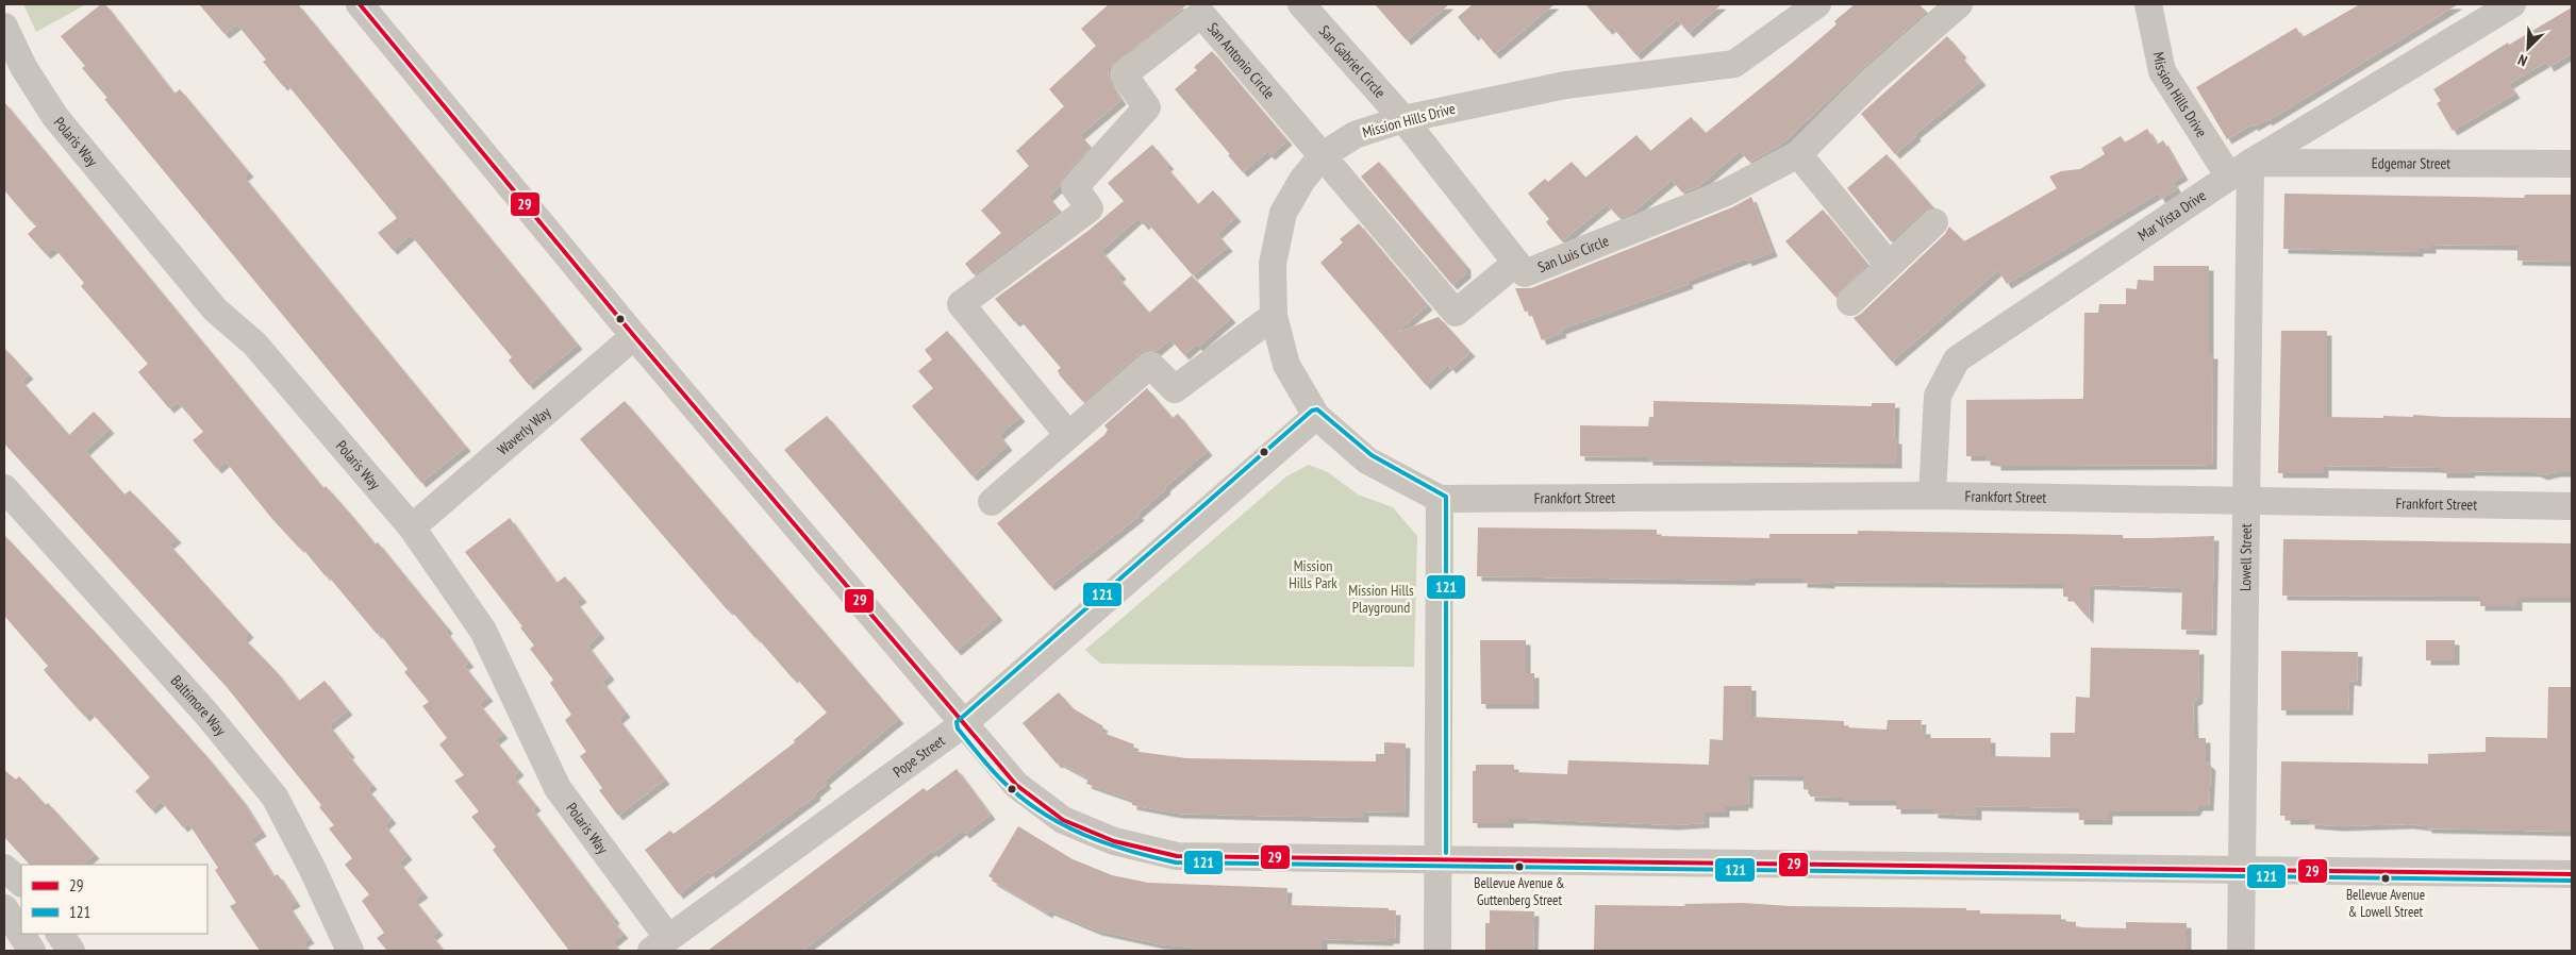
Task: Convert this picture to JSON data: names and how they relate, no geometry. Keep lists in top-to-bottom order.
{
  "streets": {
    "street": [
      "San Antonio Circle",
      "San Gabriel Circle",
      "Mission Hills Drive",
      "Polaris Way",
      "Edgemar Street",
      "Mar Vista Drive",
      "San Luis Circle",
      "Waverly Way",
      "Frankfort Street",
      "Lowell Street",
      "Baltimore Way",
      "Pope Street"
    ]
  },
  "crossings": [
    ["San Antonio Circle", "Mission Hills Drive"],
    ["San Antonio Circle", "San Luis Circle"],
    ["San Gabriel Circle", "Mission Hills Drive"],
    ["San Gabriel Circle", "San Luis Circle"],
    ["Mission Hills Drive", "Edgemar Street"],
    ["Mission Hills Drive", "Mar Vista Drive"],
    ["Mission Hills Drive", "San Luis Circle"],
    ["Mission Hills Drive", "Frankfort Street"],
    ["Mission Hills Drive", "Lowell Street"],
    ["Mission Hills Drive", "Pope Street"],
    ["Polaris Way", "Waverly Way"],
    ["Polaris Way", "Pope Street"],
    ["Edgemar Street", "Mar Vista Drive"],
    ["Edgemar Street", "Lowell Street"],
    ["Mar Vista Drive", "Frankfort Street"],
    ["Mar Vista Drive", "Lowell Street"],
    ["Frankfort Street", "Lowell Street"]
  ],
  "parks": ["Mission Hills Park", "Mission Hills Playground"],
  "places": ["Bellevue Avenue & Guttenberg Street", "Bellevue Avenue & Lowell Street"],
  "lines": ["transit line 29", "transit line 121"],
  "legend": ["29", "121"],
  "north": "bottom left"
}
